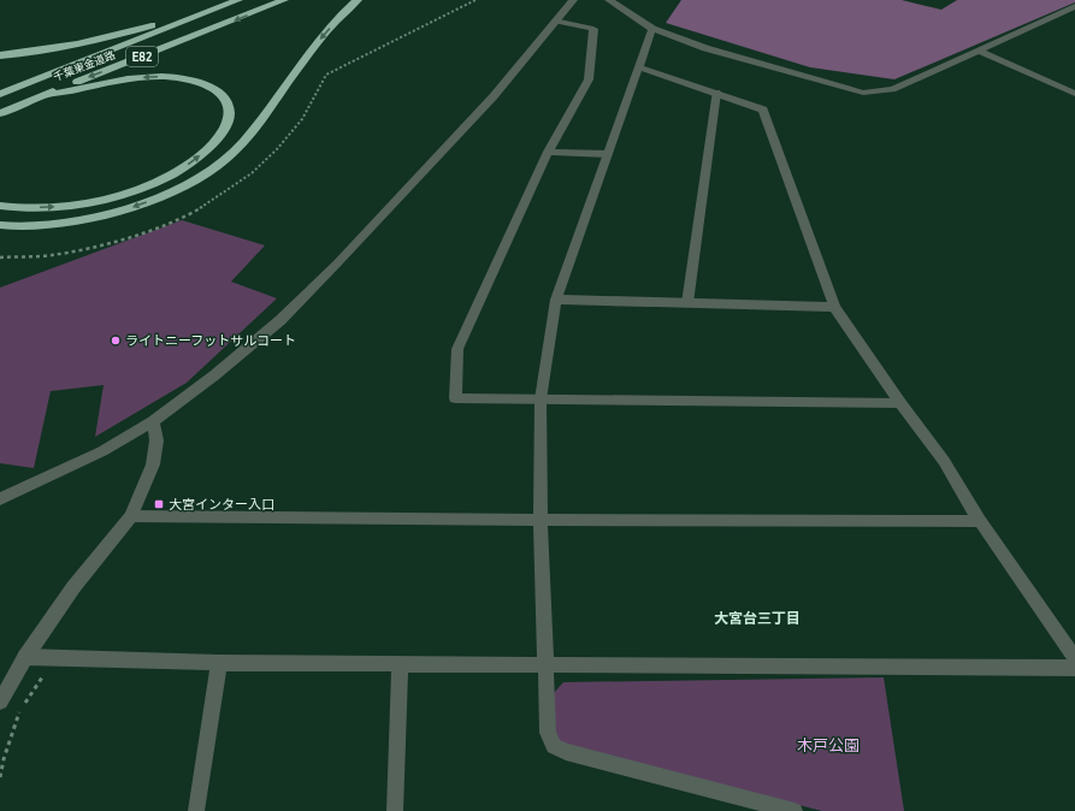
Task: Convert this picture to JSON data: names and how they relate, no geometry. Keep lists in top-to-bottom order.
{
  "streets": {
    "highway": ["E82", "千葉東金道路"]
  },
  "districts": ["大宮台三丁目"],
  "parks": ["木戸公園"],
  "places": {
    "other": ["ライトニーフットサルコート"],
    "transit": ["大宮インター入口"]
  }
}
